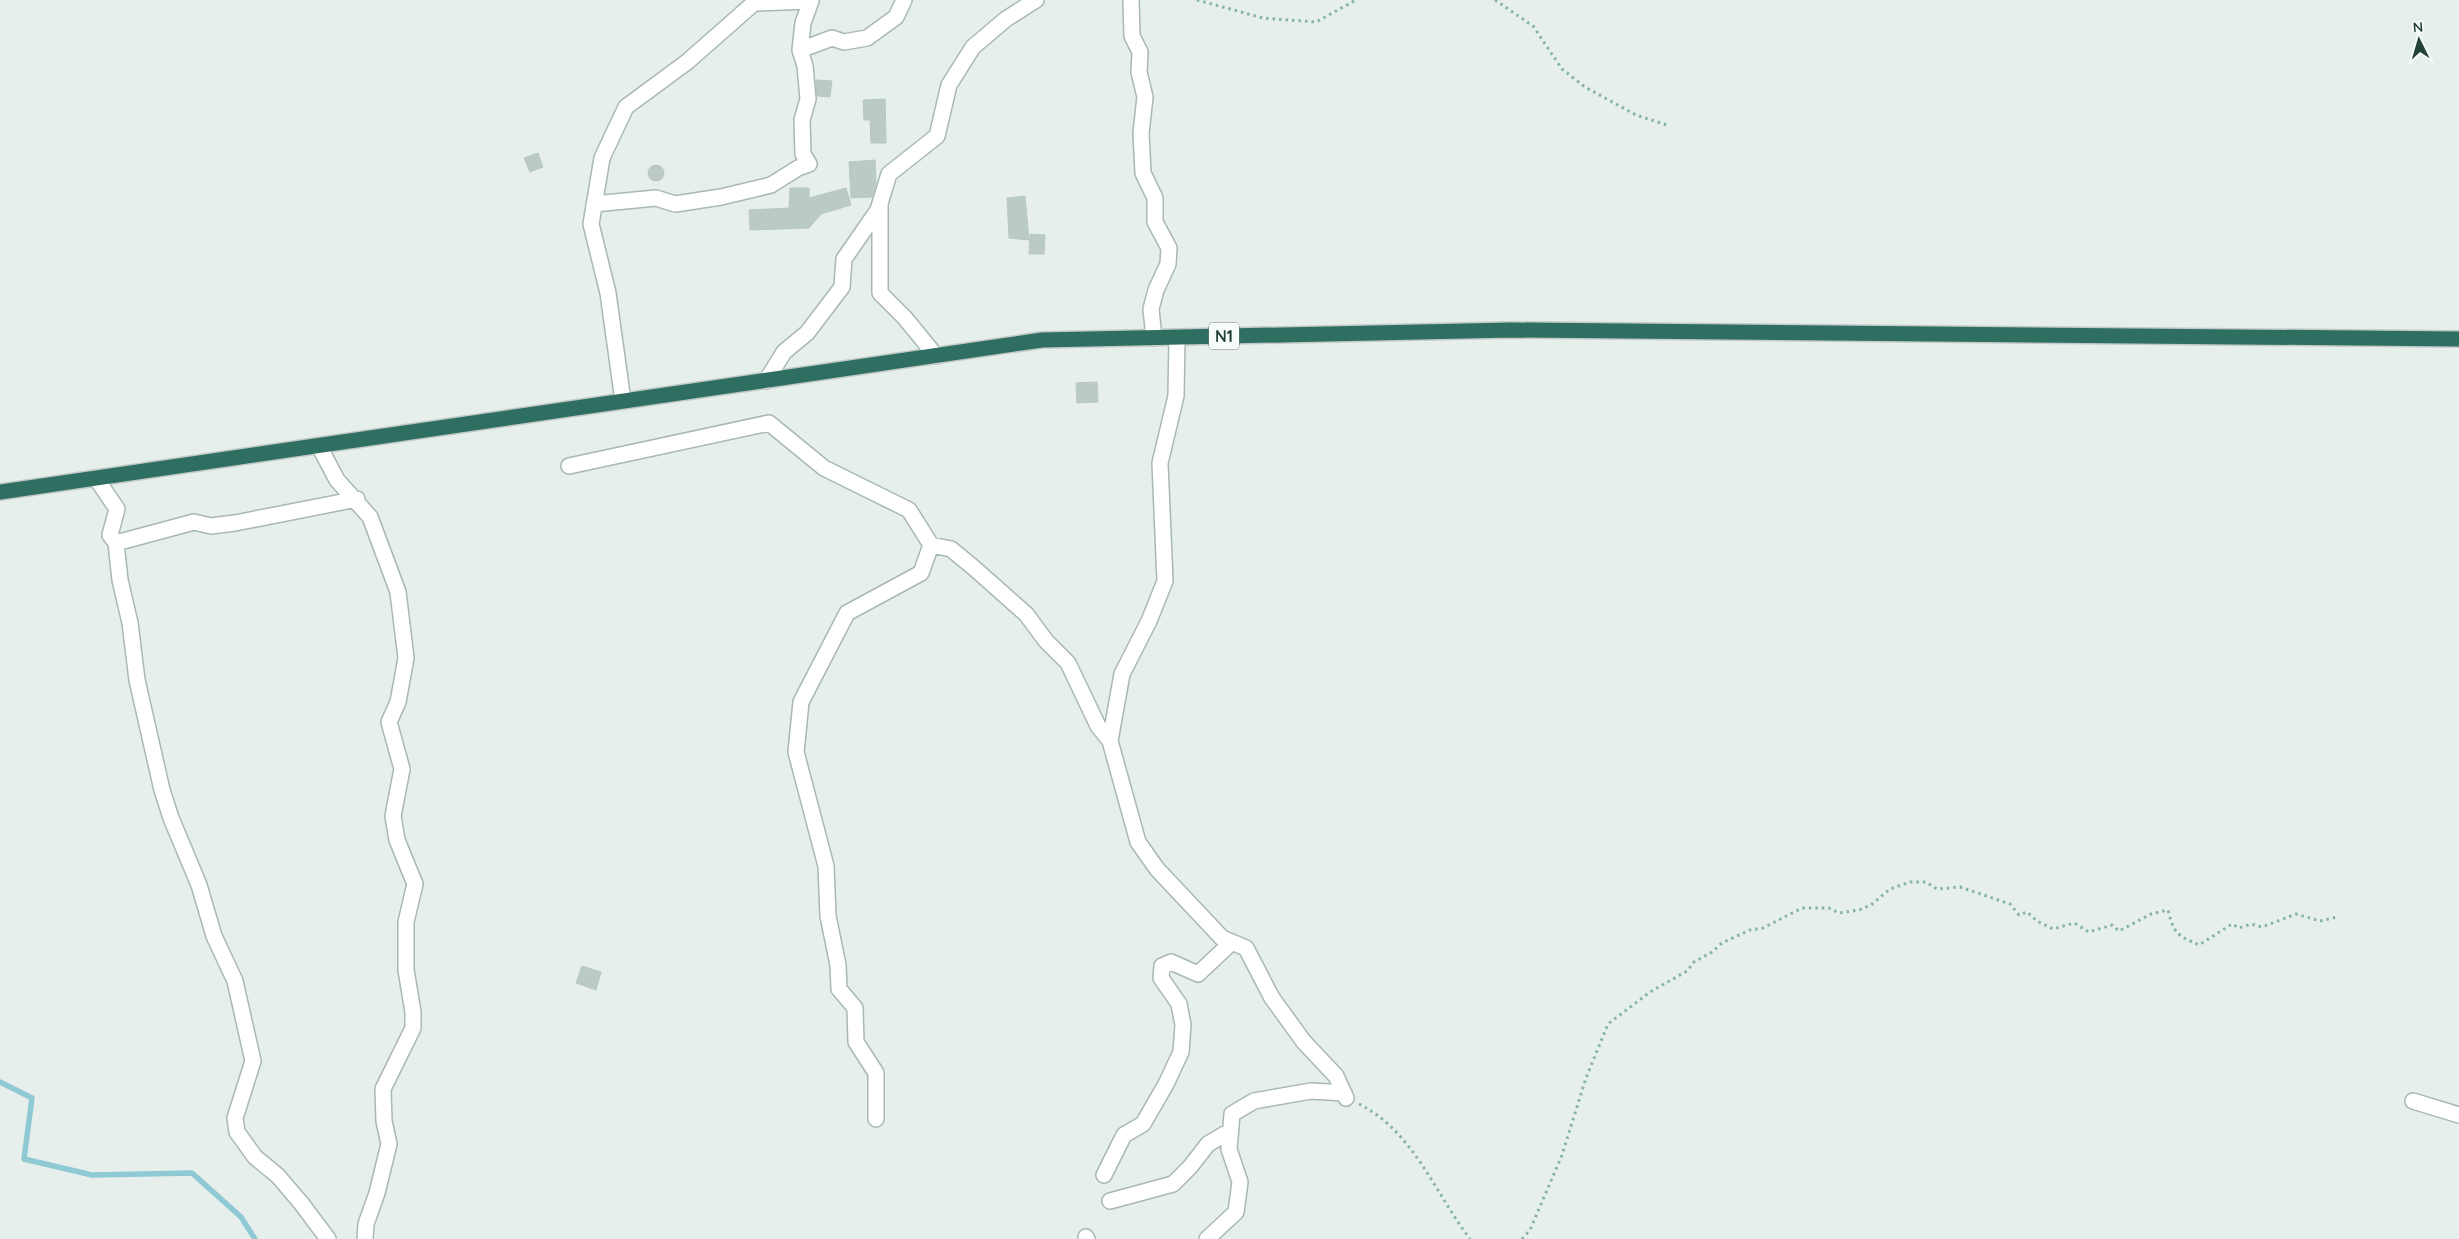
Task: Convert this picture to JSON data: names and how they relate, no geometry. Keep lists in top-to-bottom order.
{
  "streets": {
    "highway": ["N1"]
  },
  "north": "top"
}
